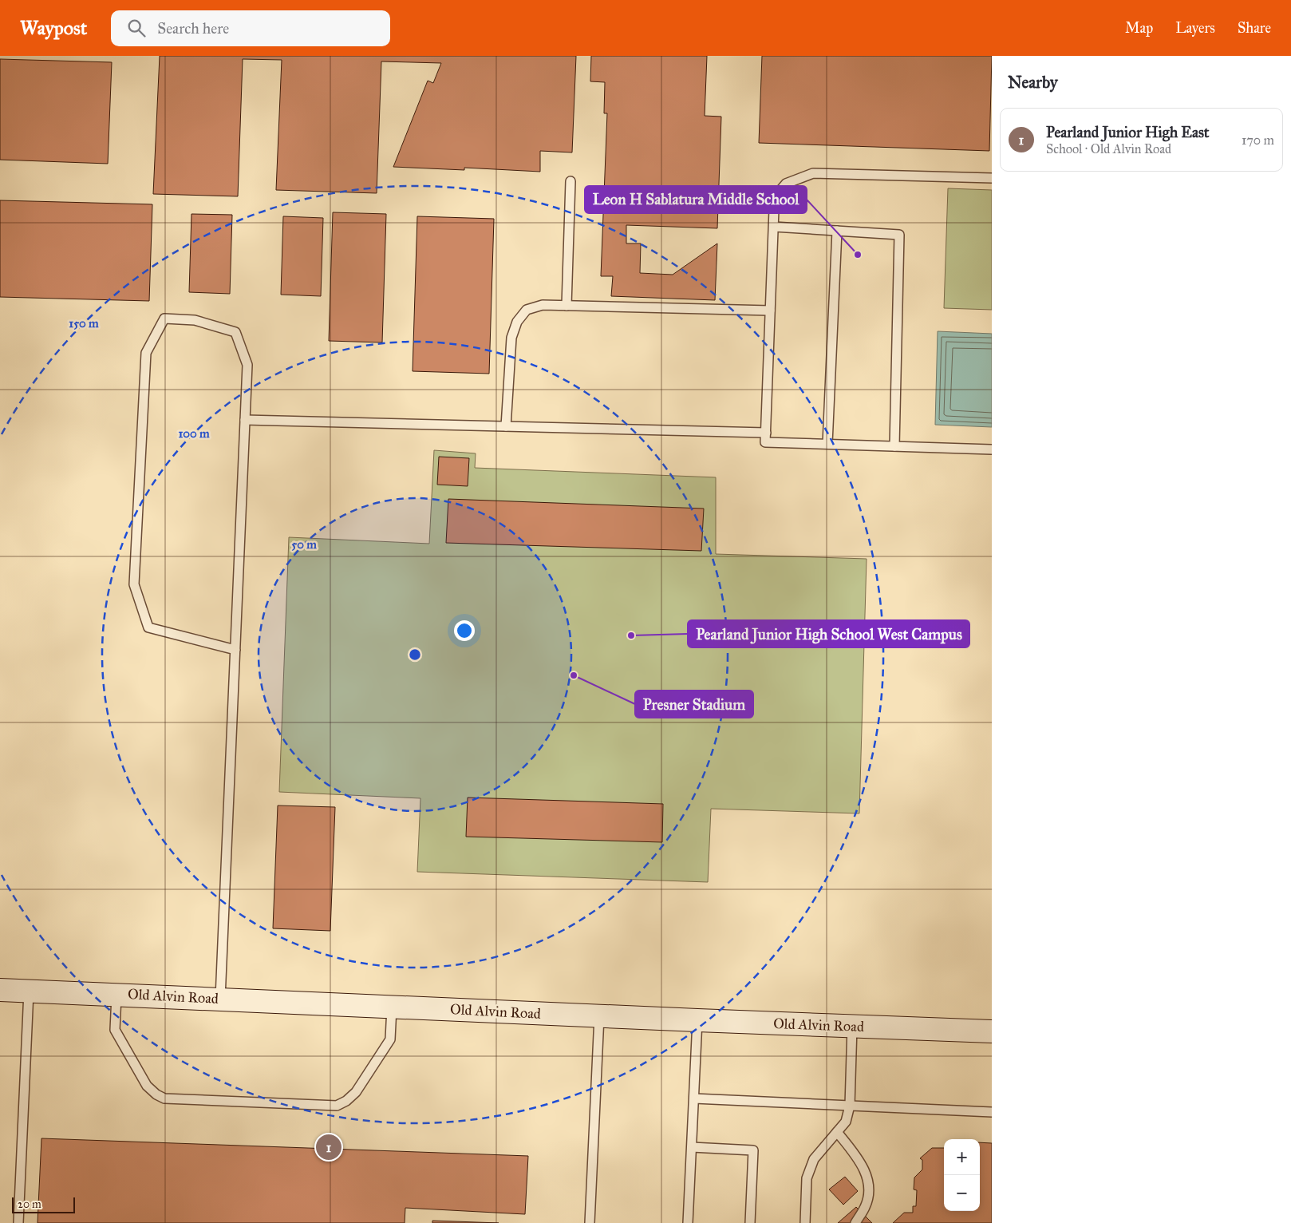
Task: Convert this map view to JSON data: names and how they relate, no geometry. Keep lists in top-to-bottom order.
{
  "streets": {
    "street": ["Old Alvin Road"]
  },
  "places": ["Leon H Sablatura Middle School", "Pearland Junior High School West Campus", "Presner Stadium"],
  "scale_bar": "20 m",
  "page": {
    "header": "Waypost",
    "search": "Search here",
    "nav": ["Map", "Layers", "Share"],
    "heading": "Nearby",
    "list": [
      {
        "mark": "1",
        "name": "Pearland Junior High East",
        "note": "School · Old Alvin Road",
        "value": "170 m"
      }
    ],
    "pins": "1",
    "map_buttons": ["+", "−"],
    "scale": "20 m"
  },
  "rings": ["150 m", "100 m", "50 m"]
}
